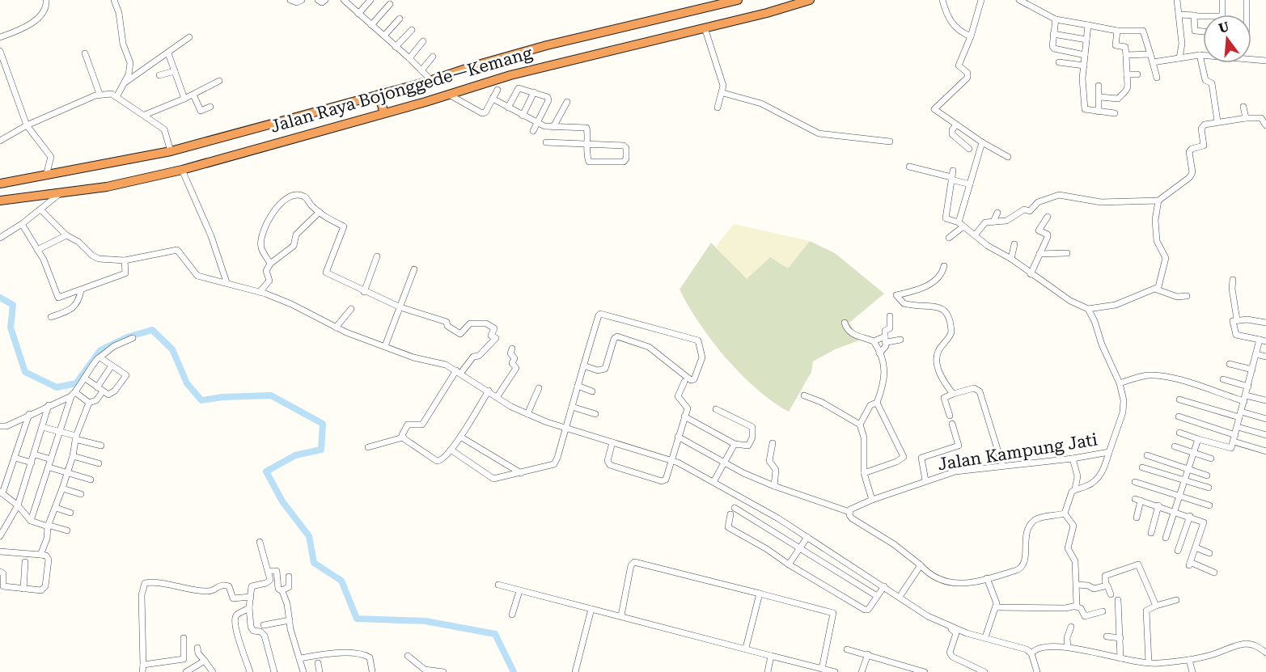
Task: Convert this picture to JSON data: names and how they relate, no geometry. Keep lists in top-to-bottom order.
{
  "streets": {
    "highway": ["Jalan Raya Bojonggede—Kemang"],
    "street": ["Jalan Kampung Jati"]
  },
  "north": "top"
}
